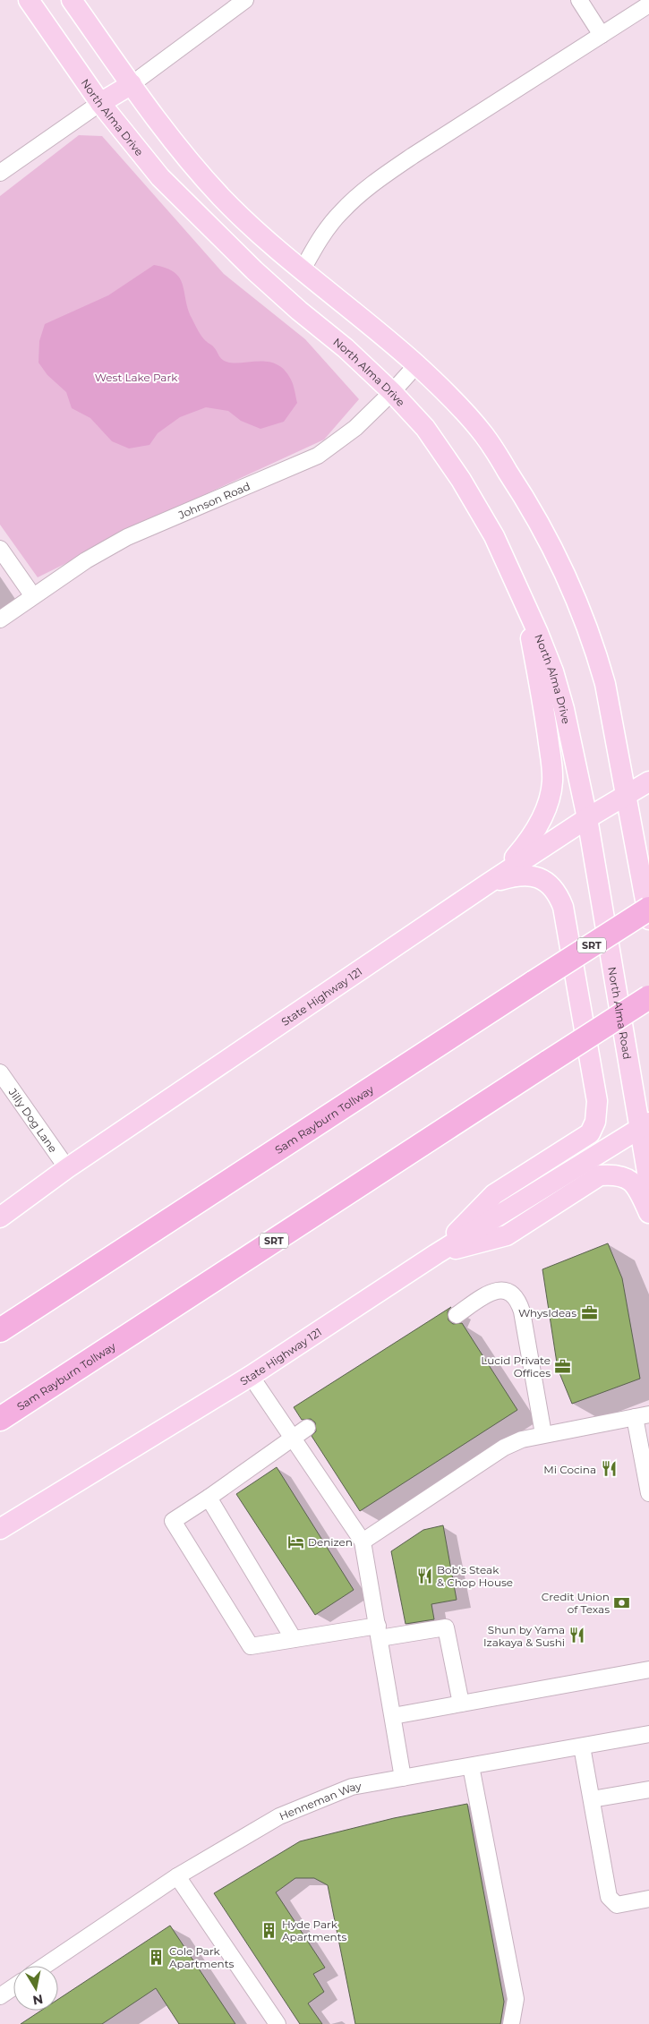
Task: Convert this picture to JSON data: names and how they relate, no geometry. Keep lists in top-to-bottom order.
{
  "streets": {
    "highway": ["SRT", "Sam Rayburn Tollway"],
    "main road": ["North Alma Drive", "State Highway 121", "North Alma Road"],
    "street": ["Johnson Road", "Jilly Dog Lane", "Henneman Way"]
  },
  "crossings": [
    ["North Alma Drive", "Johnson Road"],
    ["North Alma Drive", "State Highway 121"],
    ["North Alma Drive", "North Alma Road"],
    ["State Highway 121", "North Alma Road"],
    ["State Highway 121", "Jilly Dog Lane"]
  ],
  "parks": ["West Lake Park"],
  "places": {
    "office": ["WhysIdeas", "Lucid Private Offices"],
    "restaurant": ["Mi Cocina", "Bob's Steak & Chop House", "Shun by Yama Izakaya & Sushi"],
    "hotel": ["Denizen"],
    "bank": ["Credit Union of Texas"],
    "building": ["Hyde Park Apartments", "Cole Park Apartments"]
  },
  "north": "bottom"
}
